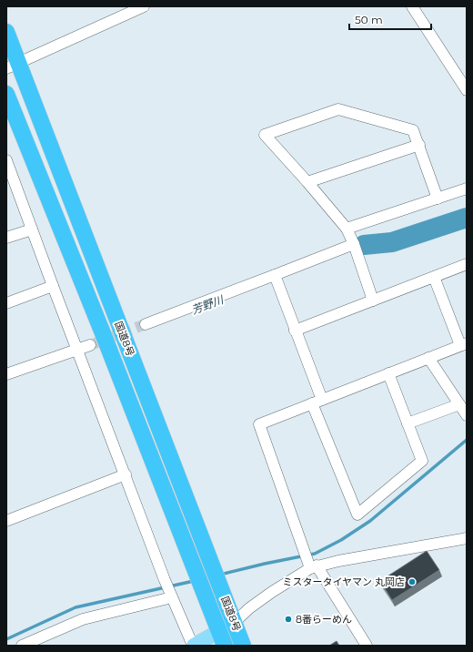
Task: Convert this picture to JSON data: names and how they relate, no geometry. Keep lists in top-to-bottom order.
{
  "streets": {
    "highway": ["国道8号"]
  },
  "water": ["芳野川"],
  "places": ["ミスタータイヤマン 丸岡店", "8番らーめん"],
  "scale_bar": "50 m"
}
